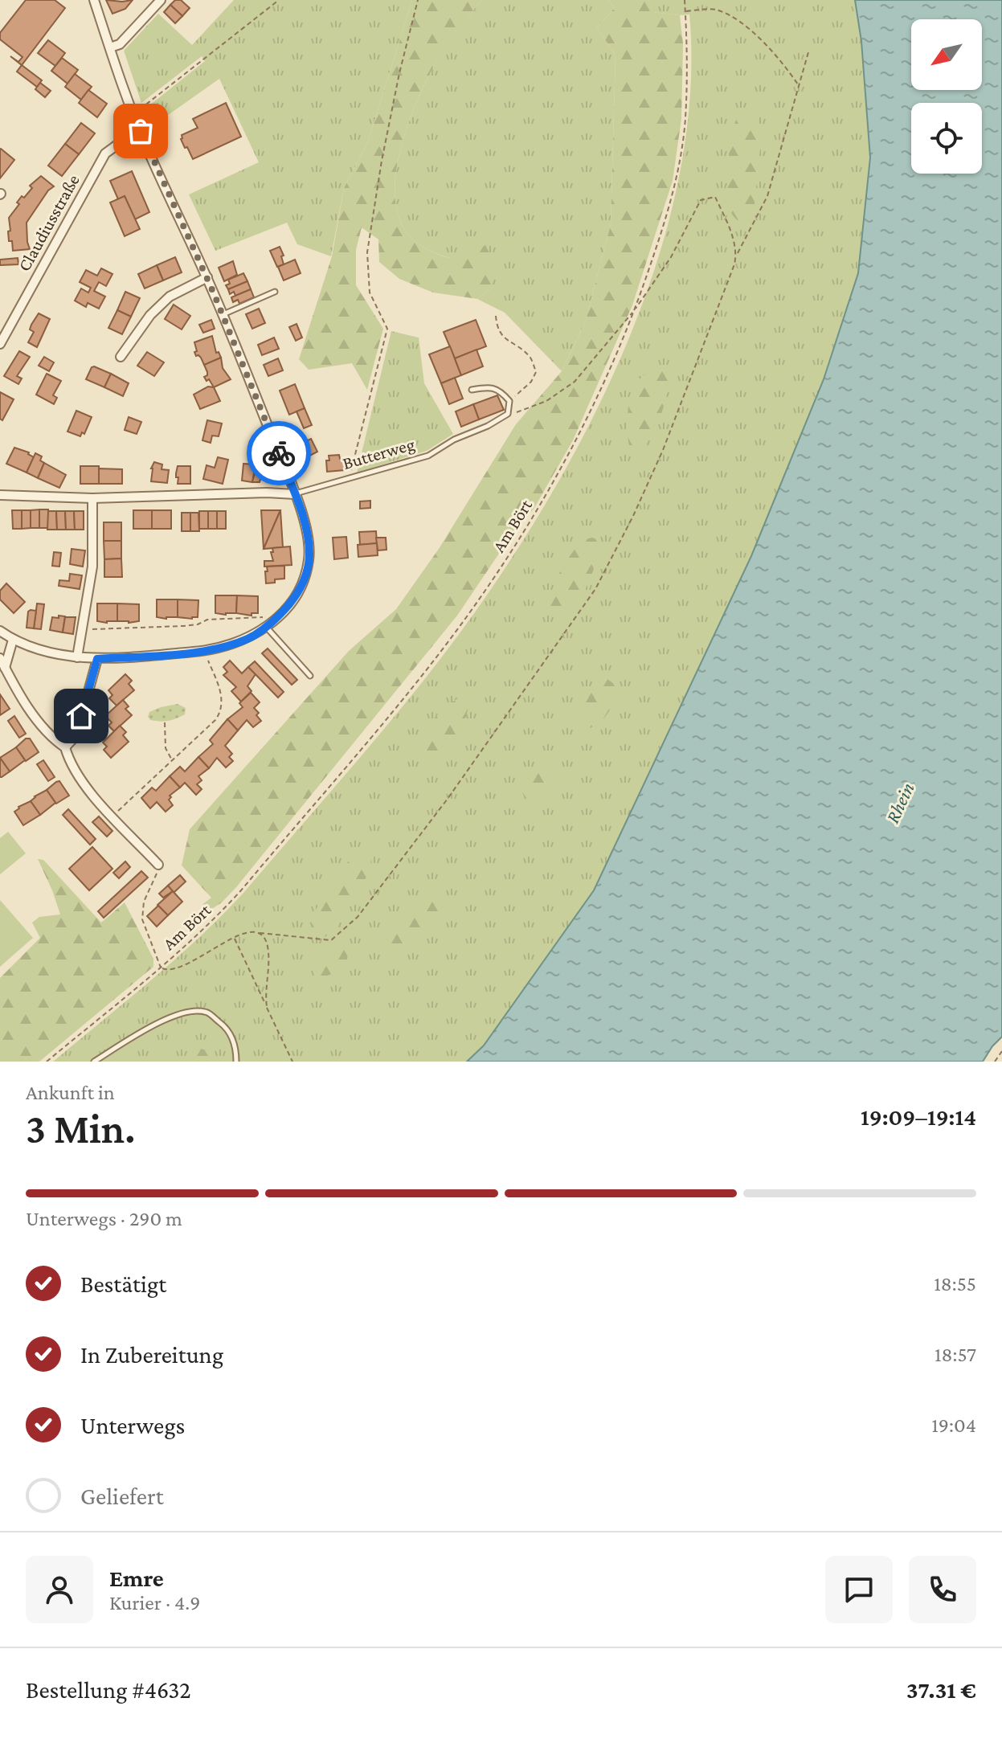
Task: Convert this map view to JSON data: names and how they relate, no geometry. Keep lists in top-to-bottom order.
{
  "streets": {
    "street": ["Claudiusstraße", "Butterweg"],
    "path": ["Am Bört"]
  },
  "water": ["Rhein"],
  "north": "bottom left",
  "page": {
    "heading": ["3 Min.", "Ankunft in", "19:09–19:14"],
    "panel": [
      "Emre",
      "Kurier · 4.9",
      "Bestellung #4632",
      "37.31 €"
    ],
    "bar": "Unterwegs · 290 m",
    "list": [
      ["Bestätigt", "18:55"],
      ["In Zubereitung", "18:57"],
      ["Unterwegs", "19:04"],
      "Geliefert"
    ]
  }
}
